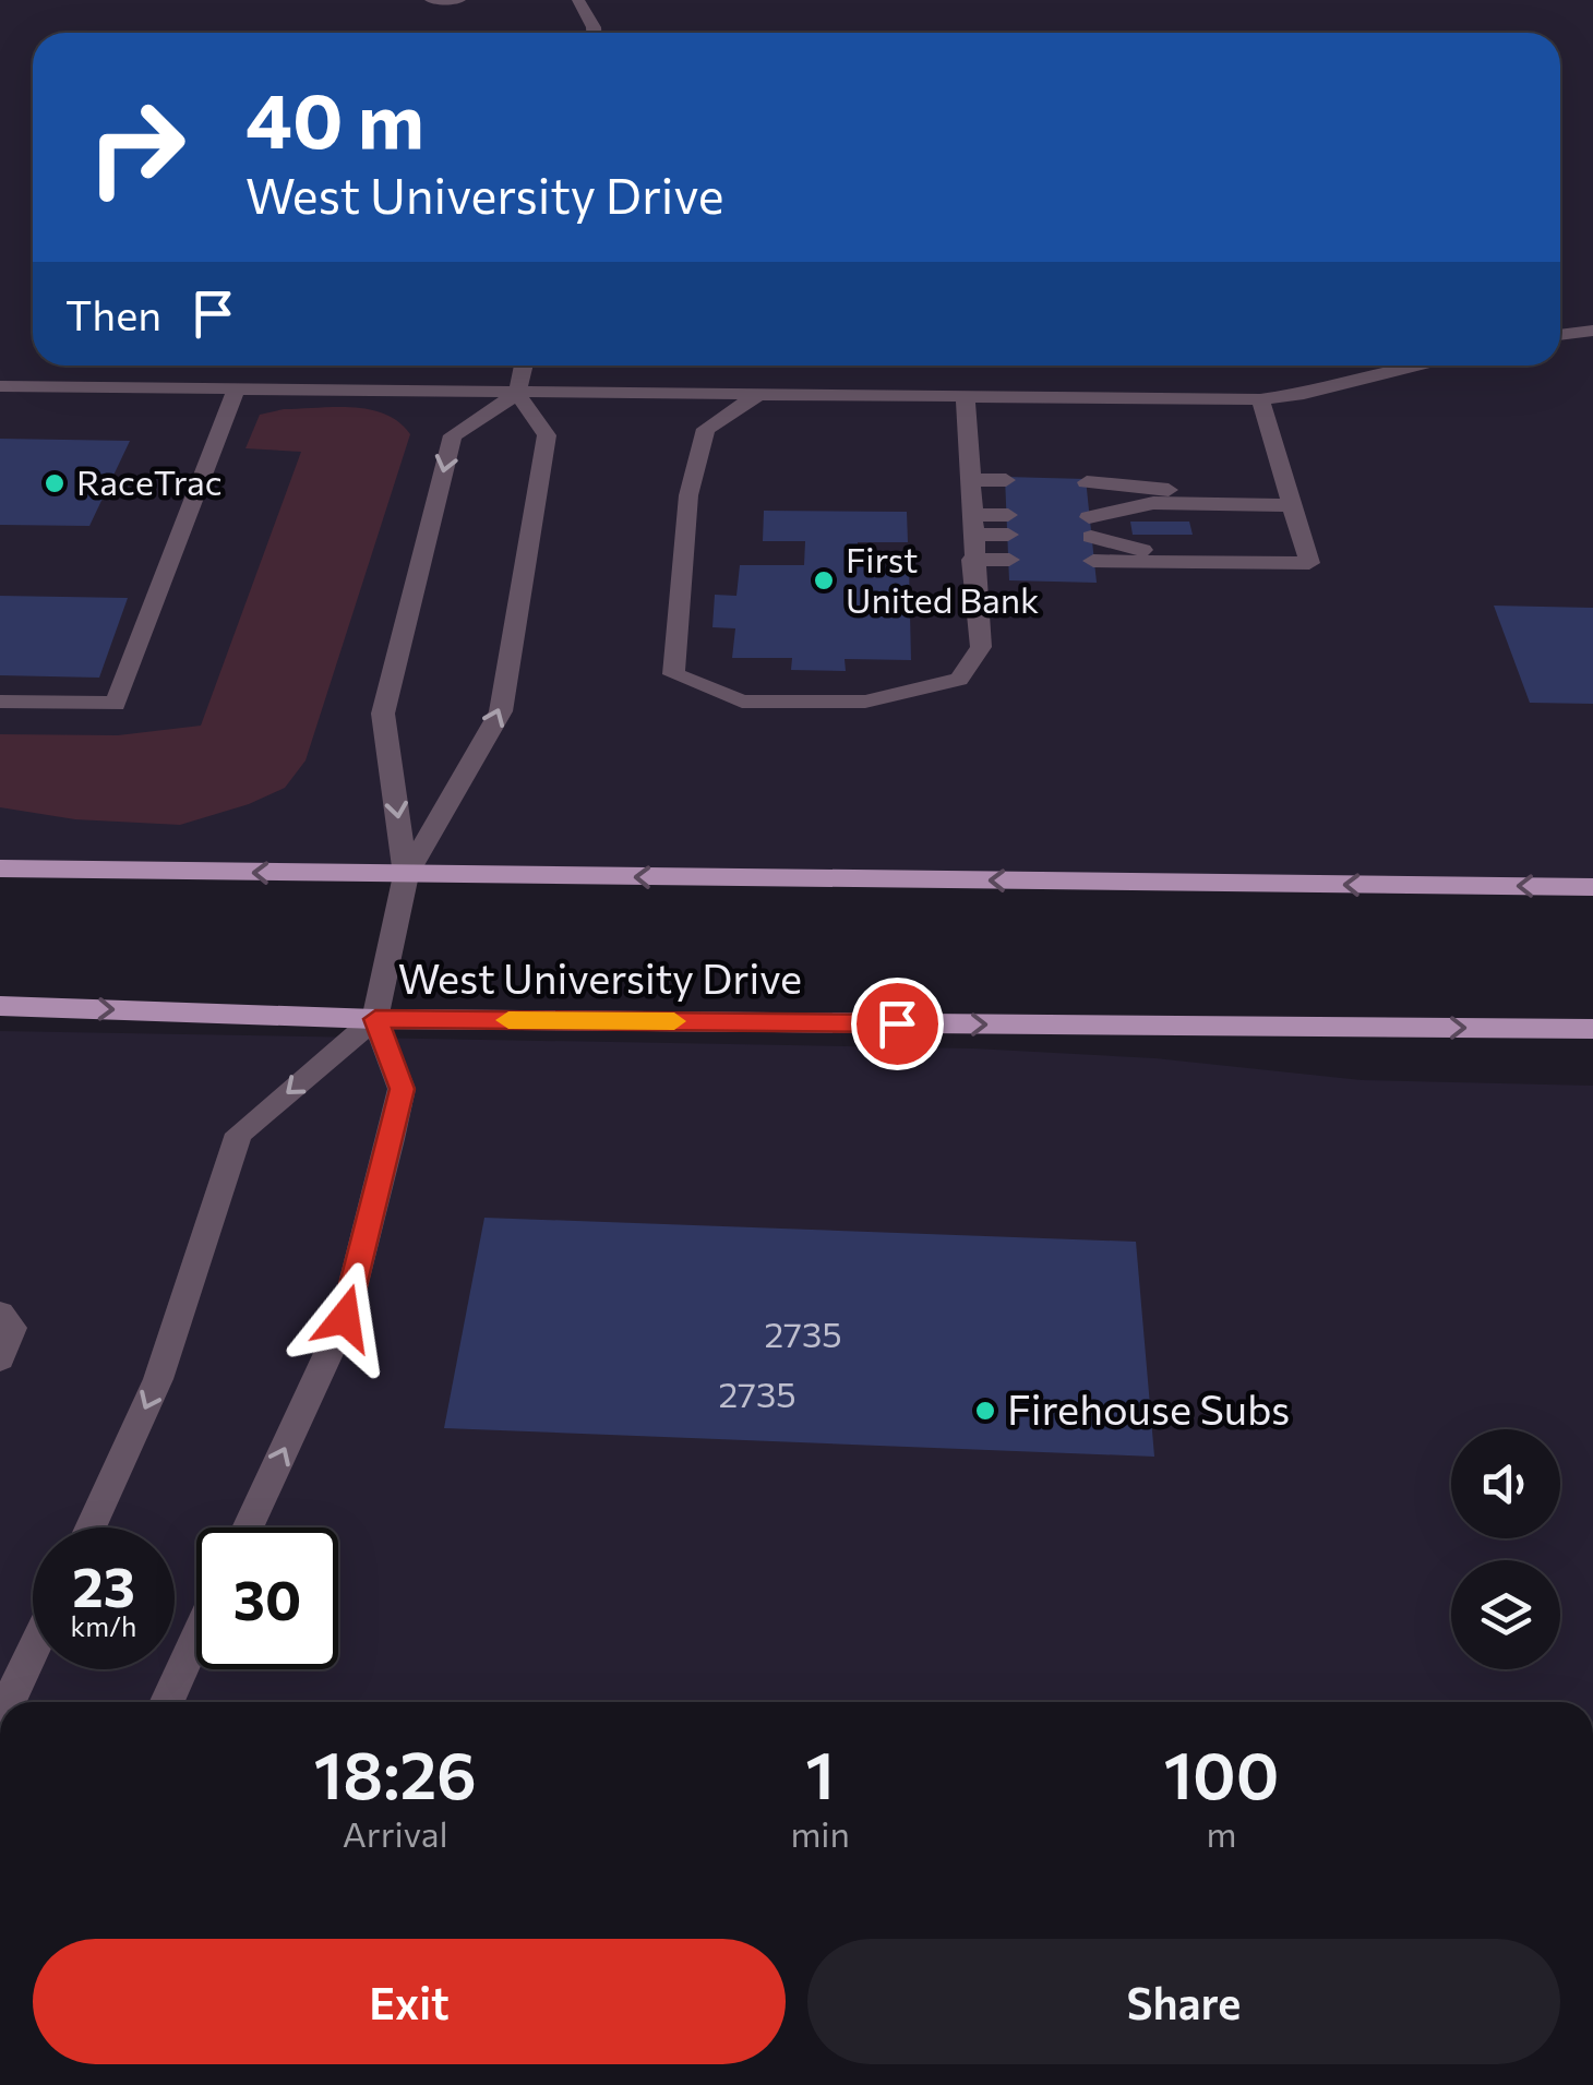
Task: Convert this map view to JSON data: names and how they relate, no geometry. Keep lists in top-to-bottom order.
{
  "streets": {
    "main road": ["West University Drive"]
  },
  "places": ["RaceTrac", "First United Bank", "Firehouse Subs"],
  "house_numbers": ["2735", "2735"],
  "page": {
    "turn": ["40 m", "West University Drive"],
    "then": "Then",
    "speed": "23 km/h",
    "limit": "30",
    "eta": [
      "18:26",
      "Arrival",
      "1",
      "min",
      "100",
      "m"
    ],
    "buttons": ["Exit", "Share"]
  }
}
